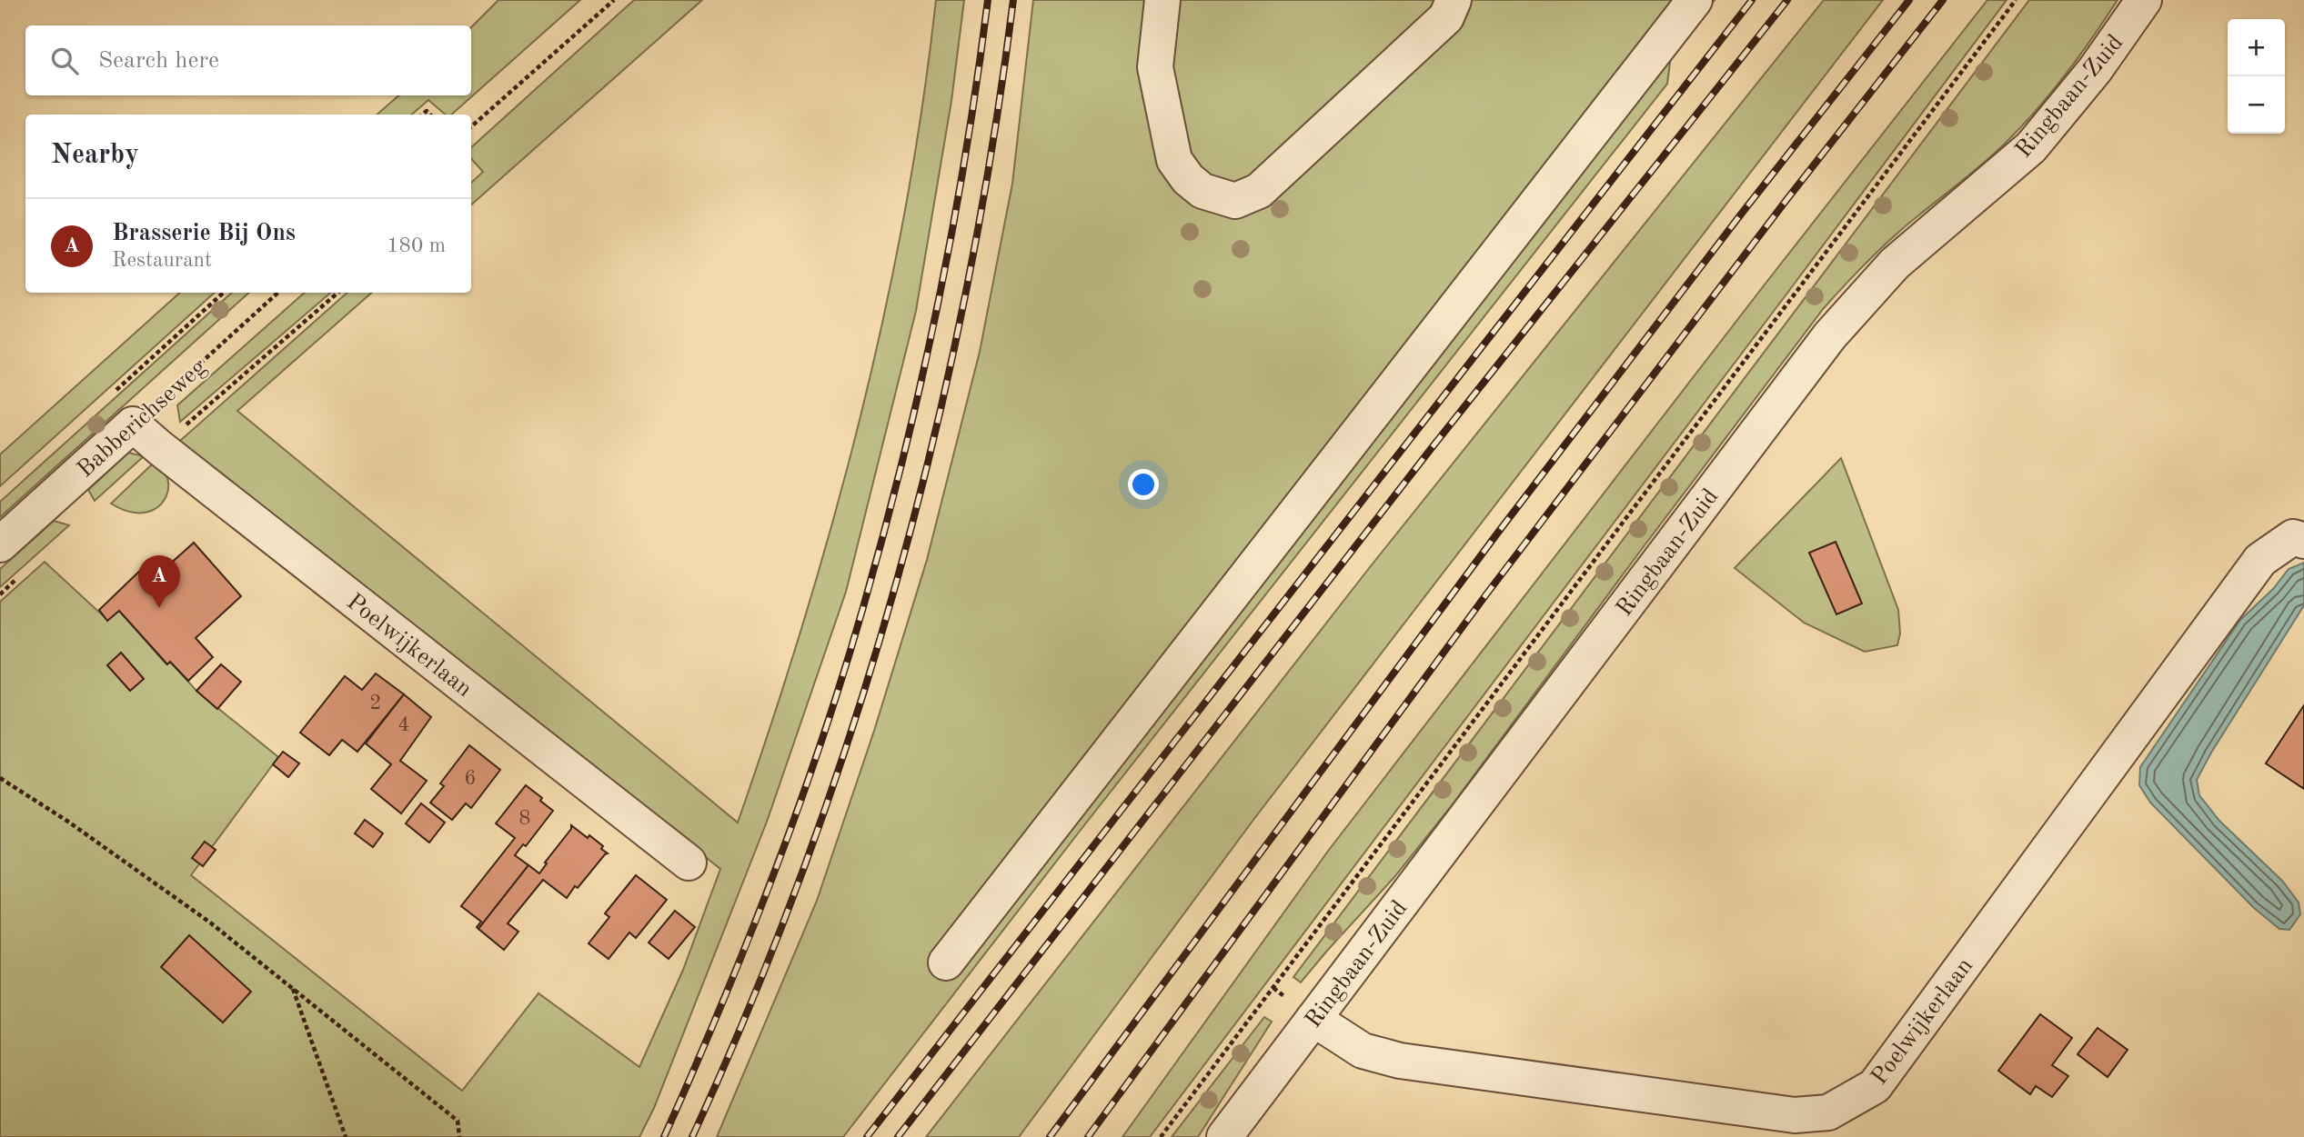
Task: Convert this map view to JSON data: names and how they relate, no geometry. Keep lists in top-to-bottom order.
{
  "streets": {
    "street": ["Ringbaan-Zuid", "Babberichseweg", "Poelwijkerlaan"]
  },
  "crossings": [
    ["Ringbaan-Zuid", "Poelwijkerlaan"],
    ["Babberichseweg", "Poelwijkerlaan"]
  ],
  "house_numbers": [
    "2",
    "4",
    "6",
    "8"
  ],
  "page": {
    "map_buttons": ["+", "−"],
    "search": "Search here",
    "heading": "Nearby",
    "list": [
      {
        "mark": "A",
        "name": "Brasserie Bij Ons",
        "note": "Restaurant",
        "value": "180 m"
      }
    ],
    "pins": "A"
  }
}
